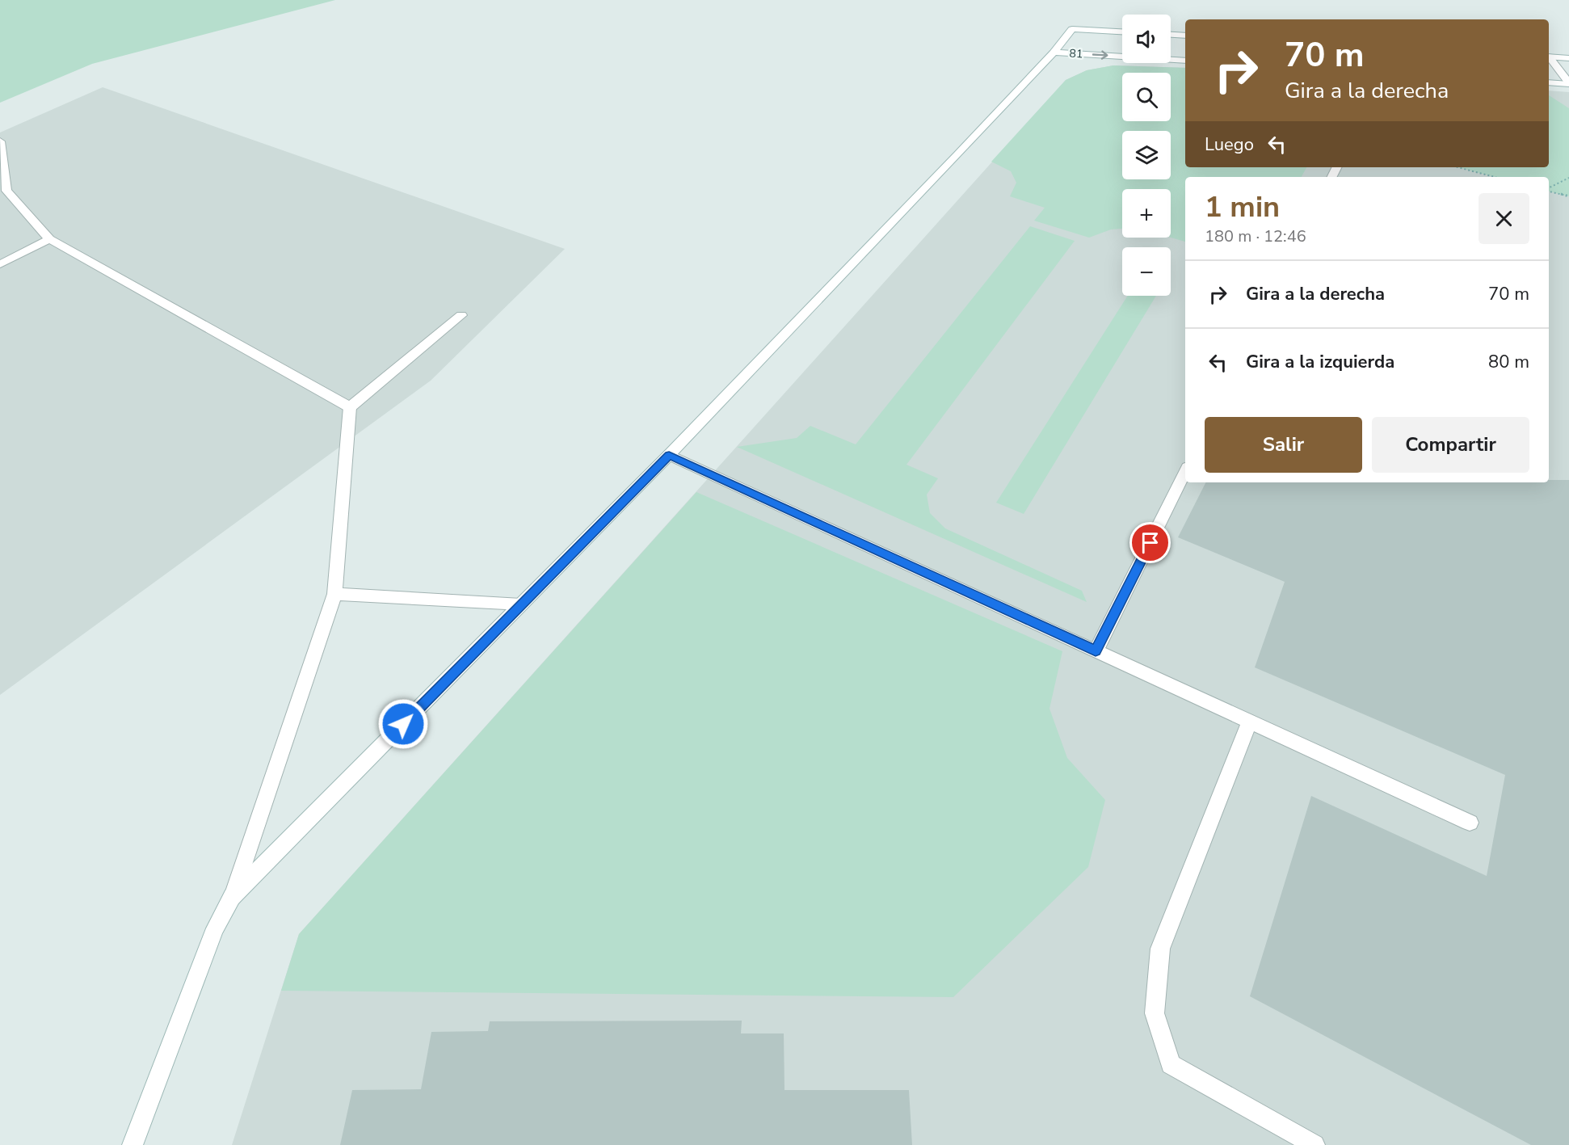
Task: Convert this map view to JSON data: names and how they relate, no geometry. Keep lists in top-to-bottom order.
{
  "streets": {
    "street": ["81"]
  },
  "one_way": ["81"],
  "page": {
    "map_buttons": ["+", "−"],
    "turn": ["70 m", "Gira a la derecha"],
    "then": "Luego",
    "heading": ["1 min", "180 m · 12:46"],
    "list": [
      {
        "name": "Gira a la derecha",
        "value": "70 m"
      },
      {
        "name": "Gira a la izquierda",
        "value": "80 m"
      }
    ],
    "buttons": ["Salir", "Compartir"]
  }
}
